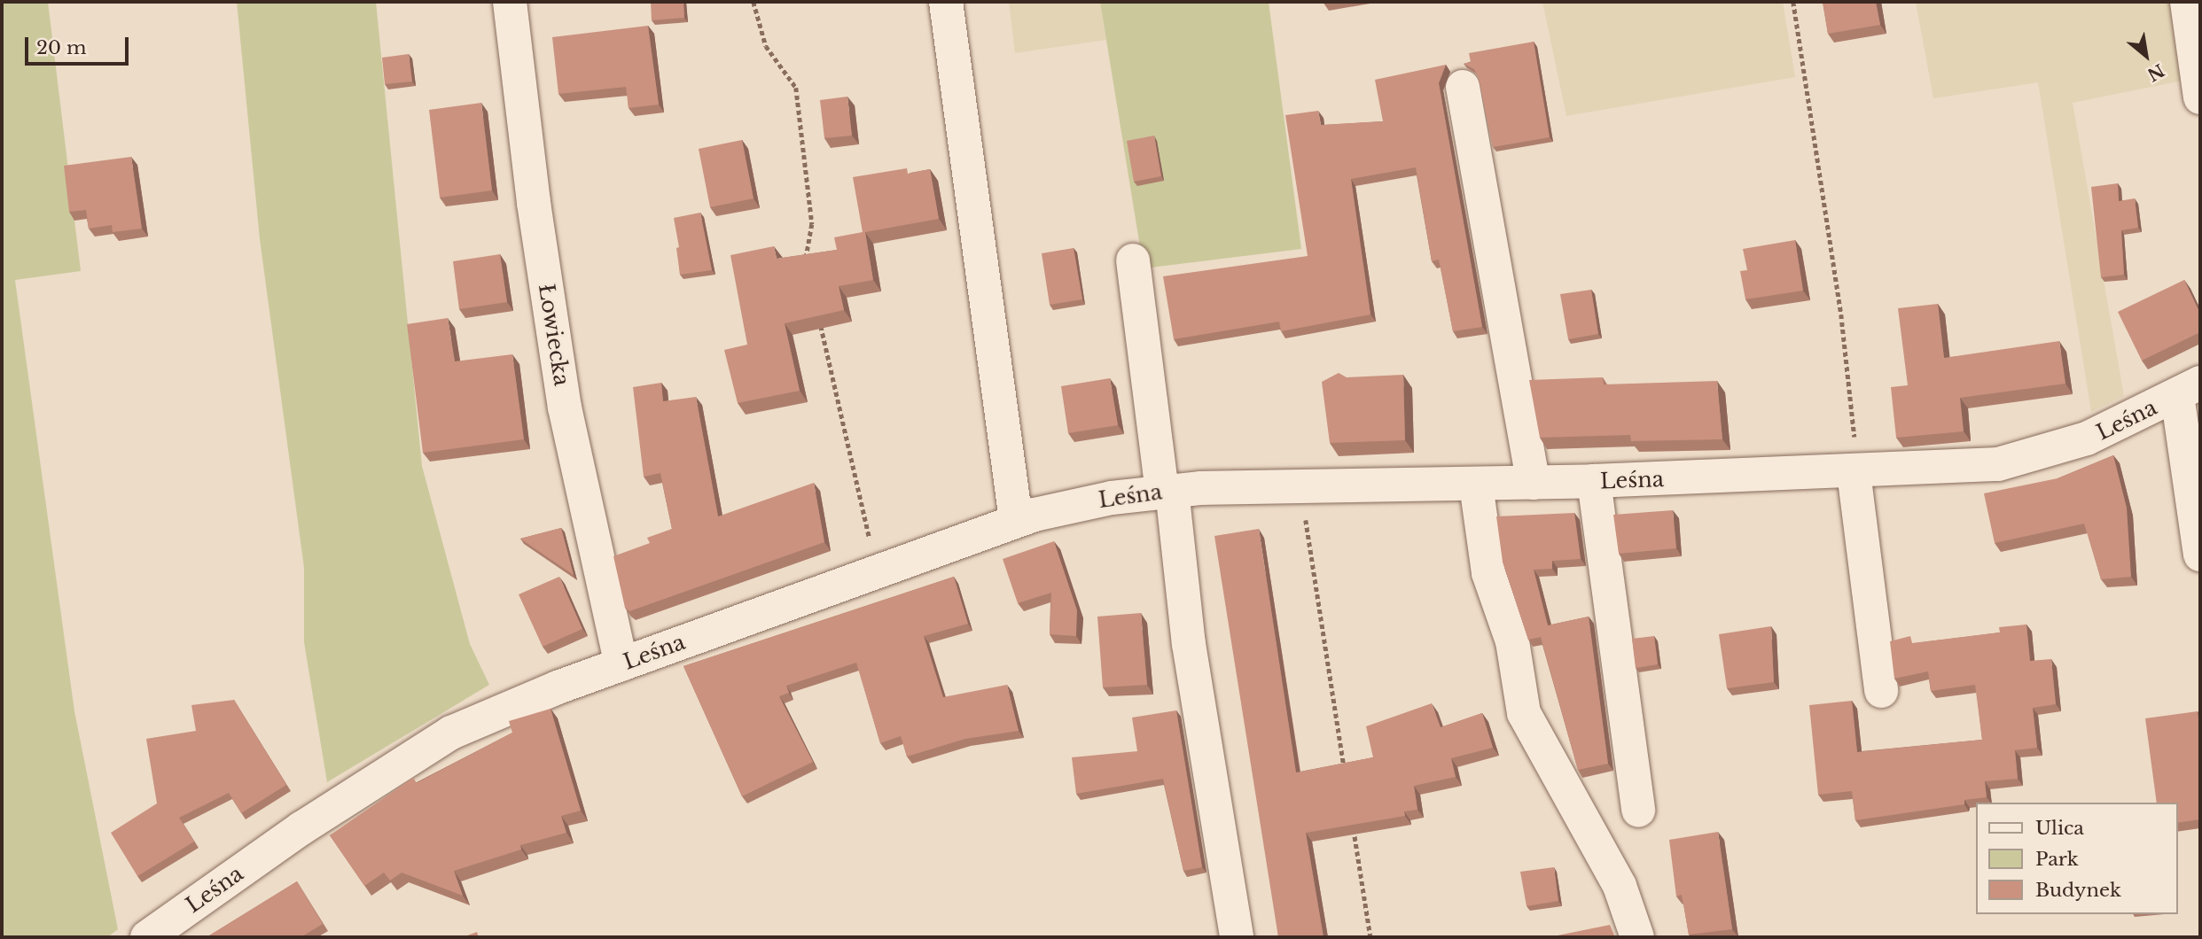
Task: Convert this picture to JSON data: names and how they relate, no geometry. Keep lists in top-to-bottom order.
{
  "streets": {
    "street": ["Łowiecka", "Leśna"]
  },
  "crossings": [
    ["Łowiecka", "Leśna"]
  ],
  "legend": ["Ulica", "Park", "Budynek"],
  "scale_bar": "20 m",
  "north": "bottom right"
}
